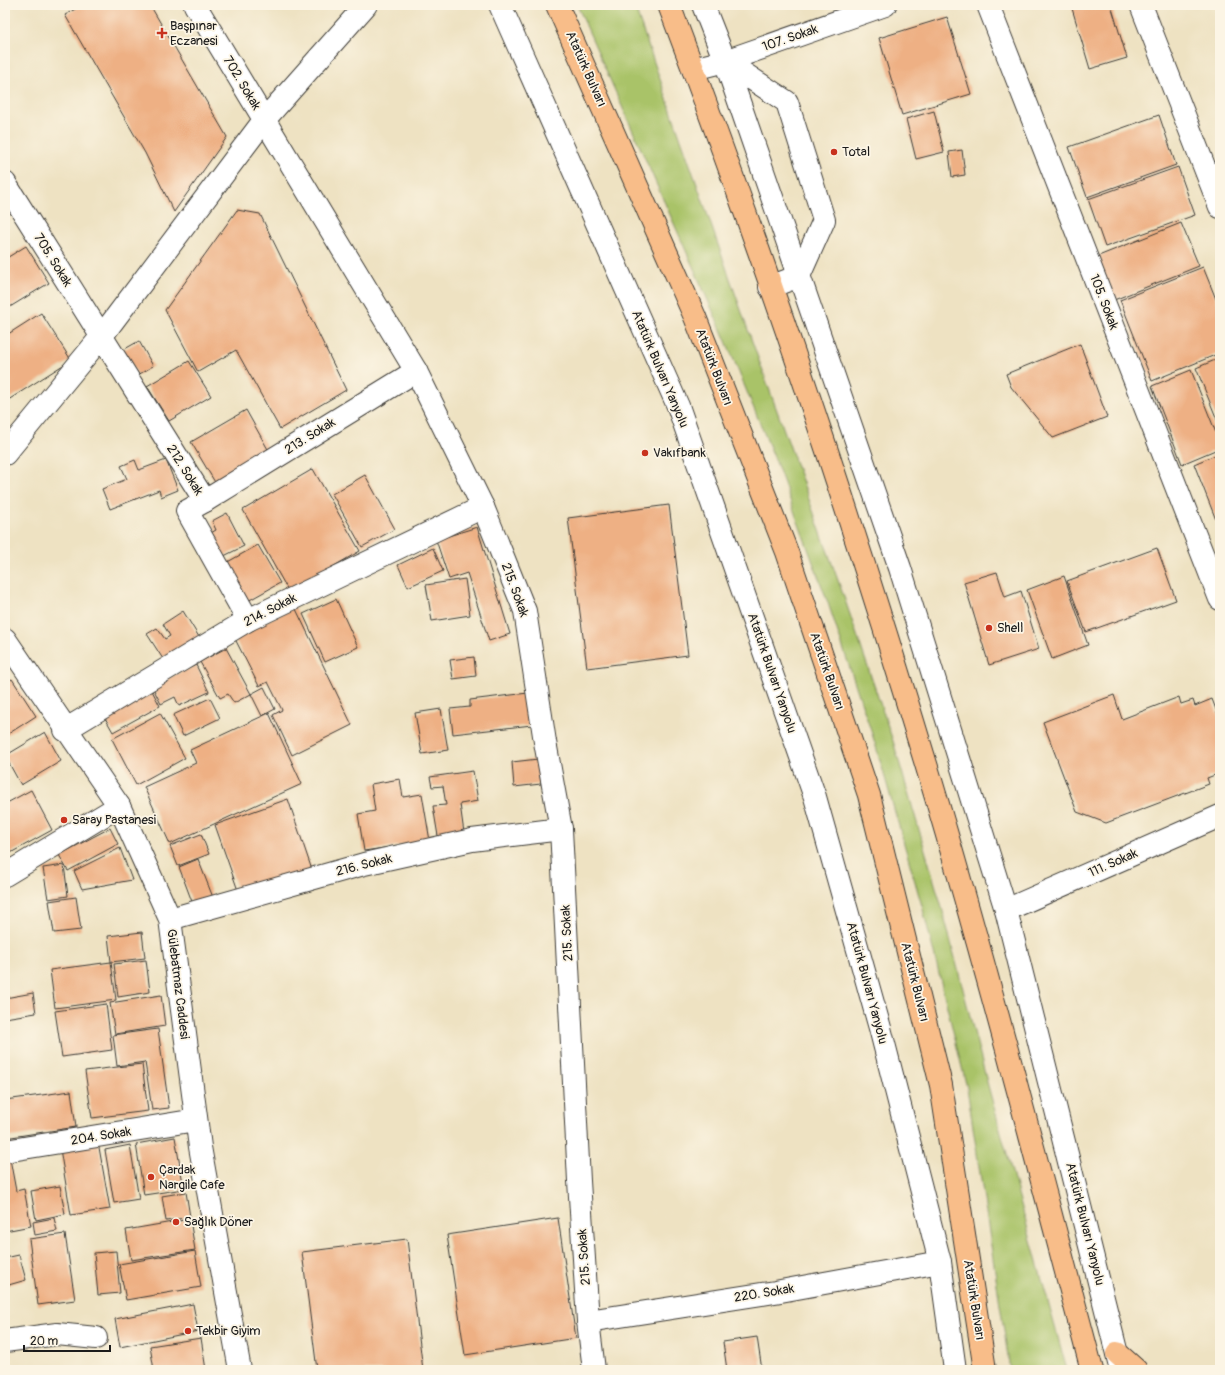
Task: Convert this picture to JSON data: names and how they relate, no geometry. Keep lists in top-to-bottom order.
{
  "streets": {
    "main road": ["Atatürk Bulvarı"],
    "street": [
      "107. Sokak",
      "702. Sokak",
      "705. Sokak",
      "105. Sokak",
      "Atatürk Bulvarı Yanyolu",
      "213. Sokak",
      "212. Sokak",
      "215. Sokak",
      "214. Sokak",
      "111. Sokak",
      "216. Sokak",
      "Gülebatmaz Caddesi",
      "204. Sokak",
      "220. Sokak"
    ]
  },
  "crossings": [
    ["107. Sokak", "Atatürk Bulvarı Yanyolu"],
    ["702. Sokak", "213. Sokak"],
    ["702. Sokak", "215. Sokak"],
    ["705. Sokak", "212. Sokak"],
    ["Atatürk Bulvarı Yanyolu", "111. Sokak"],
    ["Atatürk Bulvarı Yanyolu", "220. Sokak"],
    ["213. Sokak", "212. Sokak"],
    ["213. Sokak", "215. Sokak"],
    ["212. Sokak", "214. Sokak"],
    ["215. Sokak", "214. Sokak"],
    ["215. Sokak", "216. Sokak"],
    ["215. Sokak", "220. Sokak"],
    ["214. Sokak", "Gülebatmaz Caddesi"],
    ["216. Sokak", "Gülebatmaz Caddesi"],
    ["Gülebatmaz Caddesi", "204. Sokak"]
  ],
  "places": {
    "health": ["Başpınar Eczanesi"],
    "other": [
      "Total",
      "Vakıfbank",
      "Shell",
      "Saray Pastanesi",
      "Çardak Nargile Cafe",
      "Sağlık Döner",
      "Tekbir Giyim"
    ]
  },
  "scale_bar": "20 m"
}
